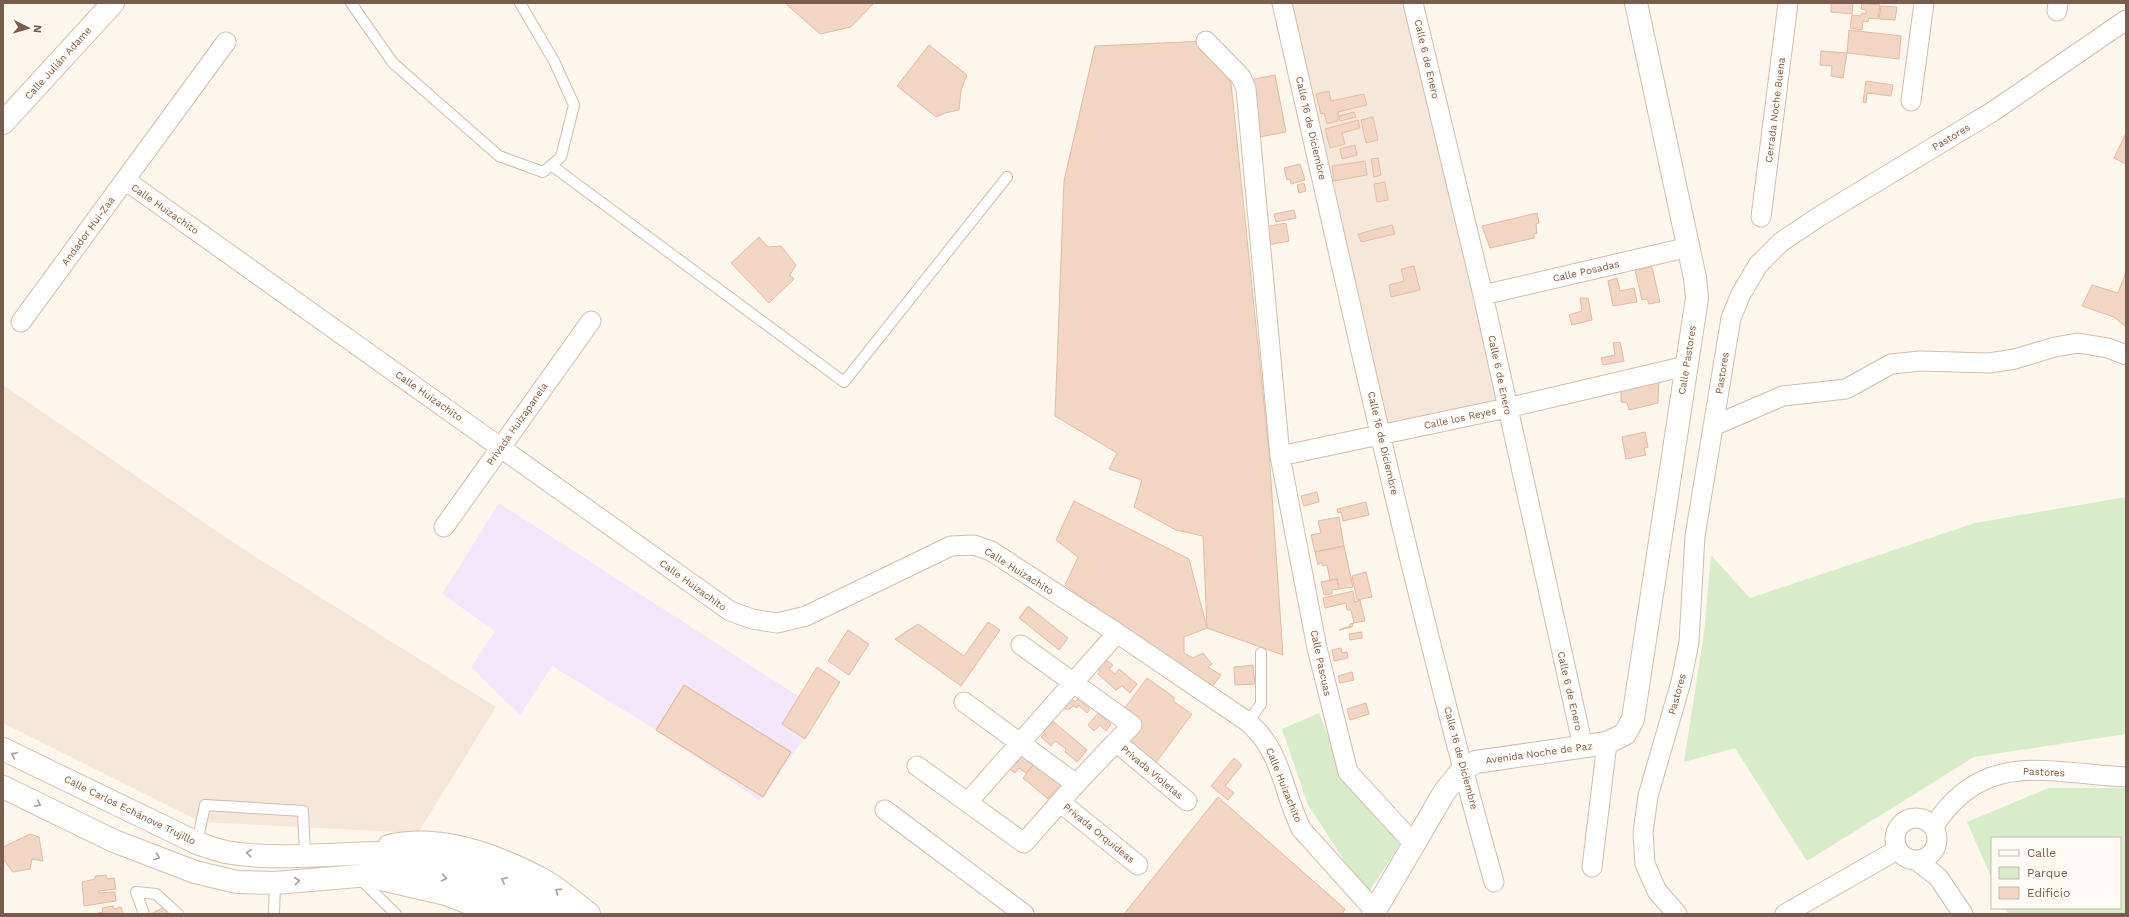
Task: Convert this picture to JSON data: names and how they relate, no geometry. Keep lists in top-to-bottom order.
{
  "streets": {
    "street": [
      "Calle 6 de Enero",
      "Calle Julián Adame",
      "Cerrada Noche Buena",
      "Calle 16 de Diciembre",
      "Pastores",
      "Calle Huizachito",
      "Andador Hui-Zaa",
      "Calle Posadas",
      "Calle Pastores",
      "Calle los Reyes",
      "Privada Huizapanela",
      "Calle Pascuas",
      "Avenida Noche de Paz",
      "Privada Violetas",
      "Calle Carlos Echánove Trujillo",
      "Privada Orquídeas"
    ]
  },
  "crossings": [
    ["Calle 6 de Enero", "Calle Posadas"],
    ["Calle 6 de Enero", "Calle los Reyes"],
    ["Calle 6 de Enero", "Avenida Noche de Paz"],
    ["Calle 16 de Diciembre", "Calle los Reyes"],
    ["Calle 16 de Diciembre", "Avenida Noche de Paz"],
    ["Calle Huizachito", "Andador Hui-Zaa"],
    ["Calle Huizachito", "Privada Huizapanela"],
    ["Calle Huizachito", "Avenida Noche de Paz"],
    ["Calle Posadas", "Calle Pastores"],
    ["Calle Pastores", "Calle los Reyes"],
    ["Calle Pastores", "Avenida Noche de Paz"],
    ["Calle los Reyes", "Calle Pascuas"],
    ["Calle Pascuas", "Avenida Noche de Paz"]
  ],
  "legend": ["Calle", "Parque", "Edificio"],
  "north": "right"
}
